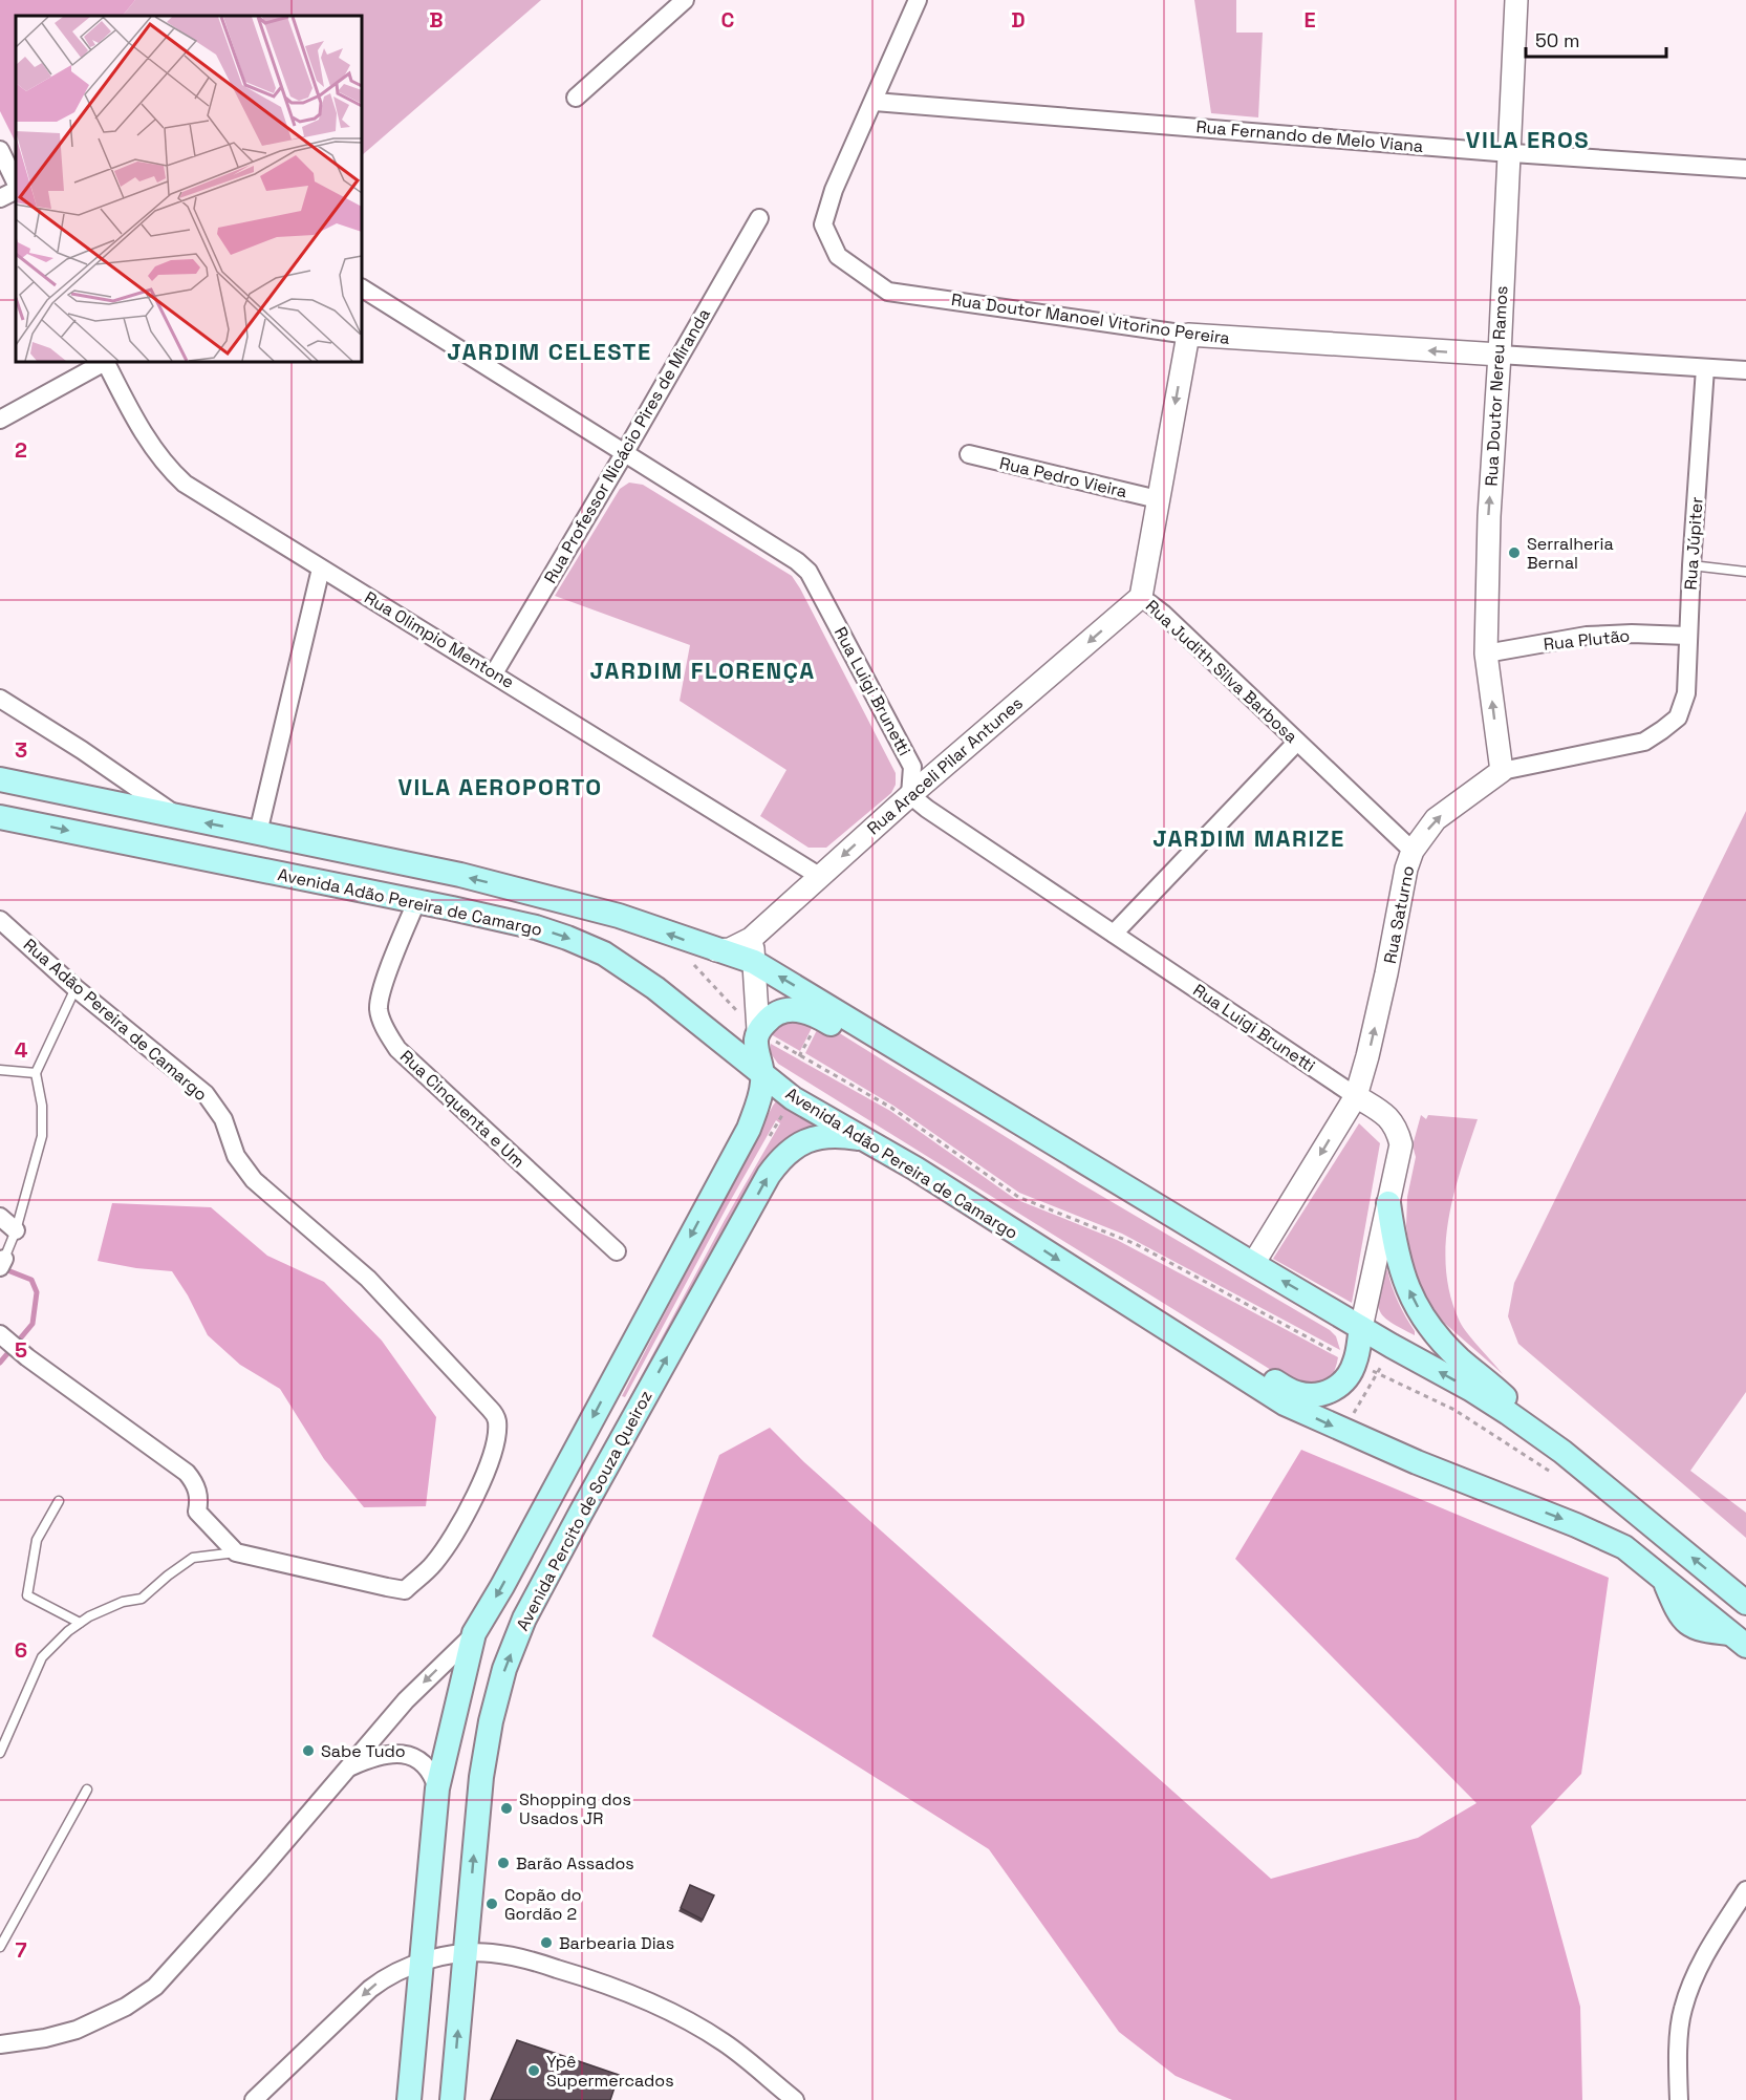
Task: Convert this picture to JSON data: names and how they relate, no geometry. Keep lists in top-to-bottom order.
{
  "streets": {
    "main road": ["Avenida Adão Pereira de Camargo", "Avenida Percito de Souza Queiroz"],
    "street": [
      "Rua Fernando de Melo Viana",
      "Rua Doutor Manoel Vitorino Pereira",
      "Rua Doutor Nereu Ramos",
      "Rua Professor Nicácio Pires de Miranda",
      "Rua Pedro Vieira",
      "Rua Júpiter",
      "Rua Olimpio Mentone",
      "Rua Plutão",
      "Rua Judith Silva Barbosa",
      "Rua Luigi Brunetti",
      "Rua Araceli Pilar Antunes",
      "Rua Saturno",
      "Rua Adão Pereira de Camargo",
      "Rua Cinquenta e Um"
    ]
  },
  "crossings": [
    ["Rua Fernando de Melo Viana", "Rua Doutor Manoel Vitorino Pereira"],
    ["Rua Fernando de Melo Viana", "Rua Doutor Nereu Ramos"],
    ["Rua Doutor Manoel Vitorino Pereira", "Rua Doutor Nereu Ramos"],
    ["Rua Doutor Manoel Vitorino Pereira", "Rua Júpiter"],
    ["Rua Doutor Manoel Vitorino Pereira", "Rua Judith Silva Barbosa"],
    ["Rua Doutor Nereu Ramos", "Rua Plutão"],
    ["Rua Doutor Nereu Ramos", "Rua Saturno"],
    ["Rua Professor Nicácio Pires de Miranda", "Rua Olimpio Mentone"],
    ["Rua Professor Nicácio Pires de Miranda", "Rua Luigi Brunetti"],
    ["Rua Pedro Vieira", "Rua Judith Silva Barbosa"],
    ["Rua Júpiter", "Rua Plutão"],
    ["Rua Júpiter", "Rua Saturno"],
    ["Rua Olimpio Mentone", "Rua Araceli Pilar Antunes"],
    ["Rua Judith Silva Barbosa", "Rua Araceli Pilar Antunes"],
    ["Rua Judith Silva Barbosa", "Rua Saturno"],
    ["Rua Luigi Brunetti", "Rua Araceli Pilar Antunes"],
    ["Rua Luigi Brunetti", "Rua Saturno"],
    ["Rua Araceli Pilar Antunes", "Avenida Adão Pereira de Camargo"],
    ["Avenida Adão Pereira de Camargo", "Rua Saturno"],
    ["Avenida Adão Pereira de Camargo", "Rua Cinquenta e Um"],
    ["Avenida Adão Pereira de Camargo", "Avenida Percito de Souza Queiroz"]
  ],
  "one_way": ["Rua Doutor Nereu Ramos", "Rua Araceli Pilar Antunes"],
  "districts": [
    "VILA EROS",
    "JARDIM CELESTE",
    "JARDIM FLORENÇA",
    "VILA AEROPORTO",
    "JARDIM MARIZE"
  ],
  "places": [
    "Serralheria Bernal",
    "Sabe Tudo",
    "Shopping dos Usados JR",
    "Barão Assados",
    "Copão do Gordão 2",
    "Barbearia Dias",
    "Ypê Supermercados"
  ],
  "scale_bar": "50 m",
  "grid": {
    "columns": [
      "B",
      "C",
      "D",
      "E"
    ],
    "rows": [
      "2",
      "3",
      "4",
      "5",
      "6",
      "7"
    ]
  }
}
